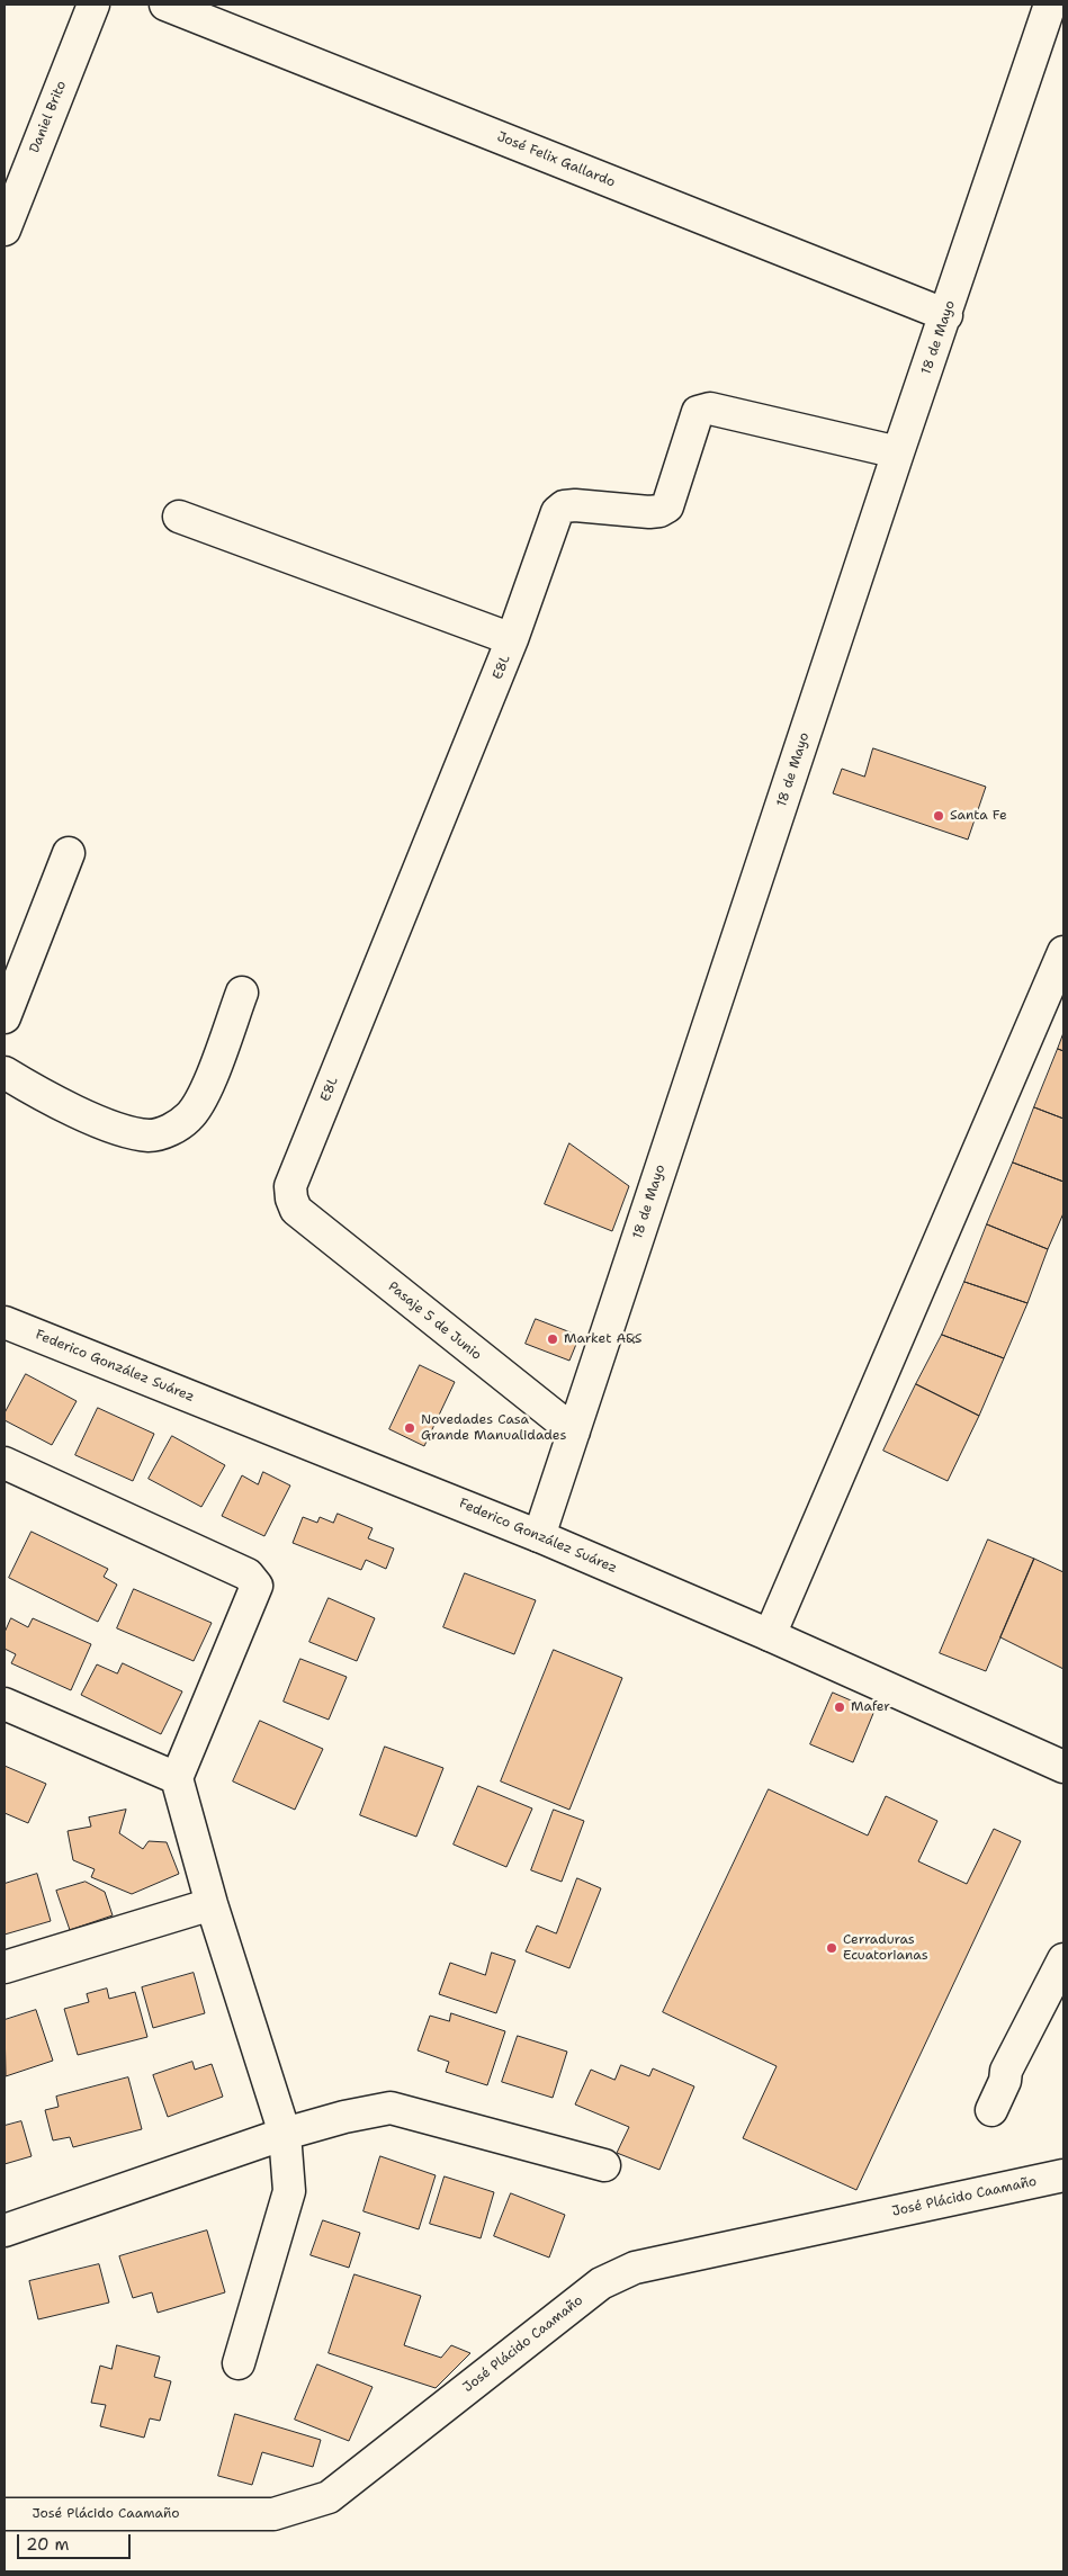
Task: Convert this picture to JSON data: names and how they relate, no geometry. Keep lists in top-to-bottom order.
{
  "streets": {
    "street": [
      "Daniel Brito",
      "José Felix Gallardo",
      "18 de Mayo",
      "E8L",
      "Pasaje 5 de Junio",
      "Federico González Suárez",
      "José Plácido Caamaño"
    ]
  },
  "crossings": [
    ["José Felix Gallardo", "18 de Mayo"],
    ["18 de Mayo", "E8L"],
    ["18 de Mayo", "Pasaje 5 de Junio"],
    ["18 de Mayo", "Federico González Suárez"],
    ["E8L", "Pasaje 5 de Junio"]
  ],
  "places": [
    "Santa Fe",
    "Market A&S",
    "Novedades Casa Grande Manualidades",
    "Mafer",
    "Cerraduras Ecuatorianas"
  ],
  "scale_bar": "20 m"
}
